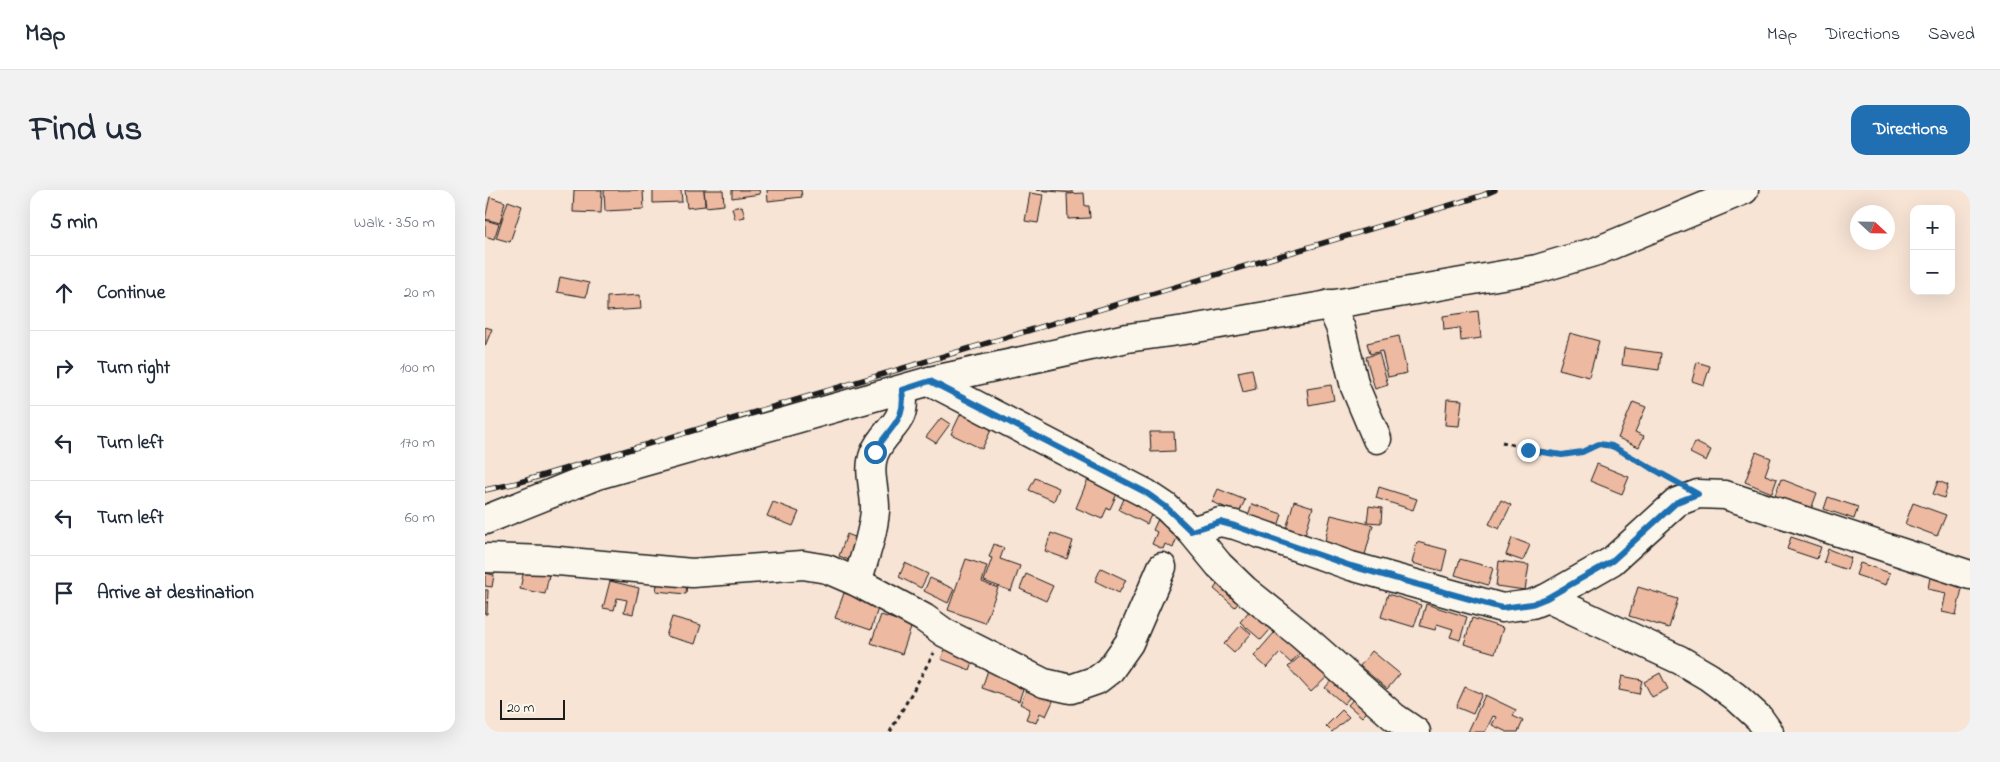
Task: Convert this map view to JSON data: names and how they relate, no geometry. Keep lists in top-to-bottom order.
{
  "scale_bar": "20 m",
  "north": "right",
  "page": {
    "header": "Map",
    "nav": ["Map", "Directions", "Saved"],
    "title": "Find us",
    "buttons": "Directions",
    "heading": ["5 min", "Walk · 350 m"],
    "map_buttons": ["+", "−"],
    "list": [
      ["Continue", "20 m"],
      ["Turn right", "100 m"],
      ["Turn left", "170 m"],
      ["Turn left", "60 m"],
      "Arrive at destination"
    ],
    "scale": "20 m"
  }
}
